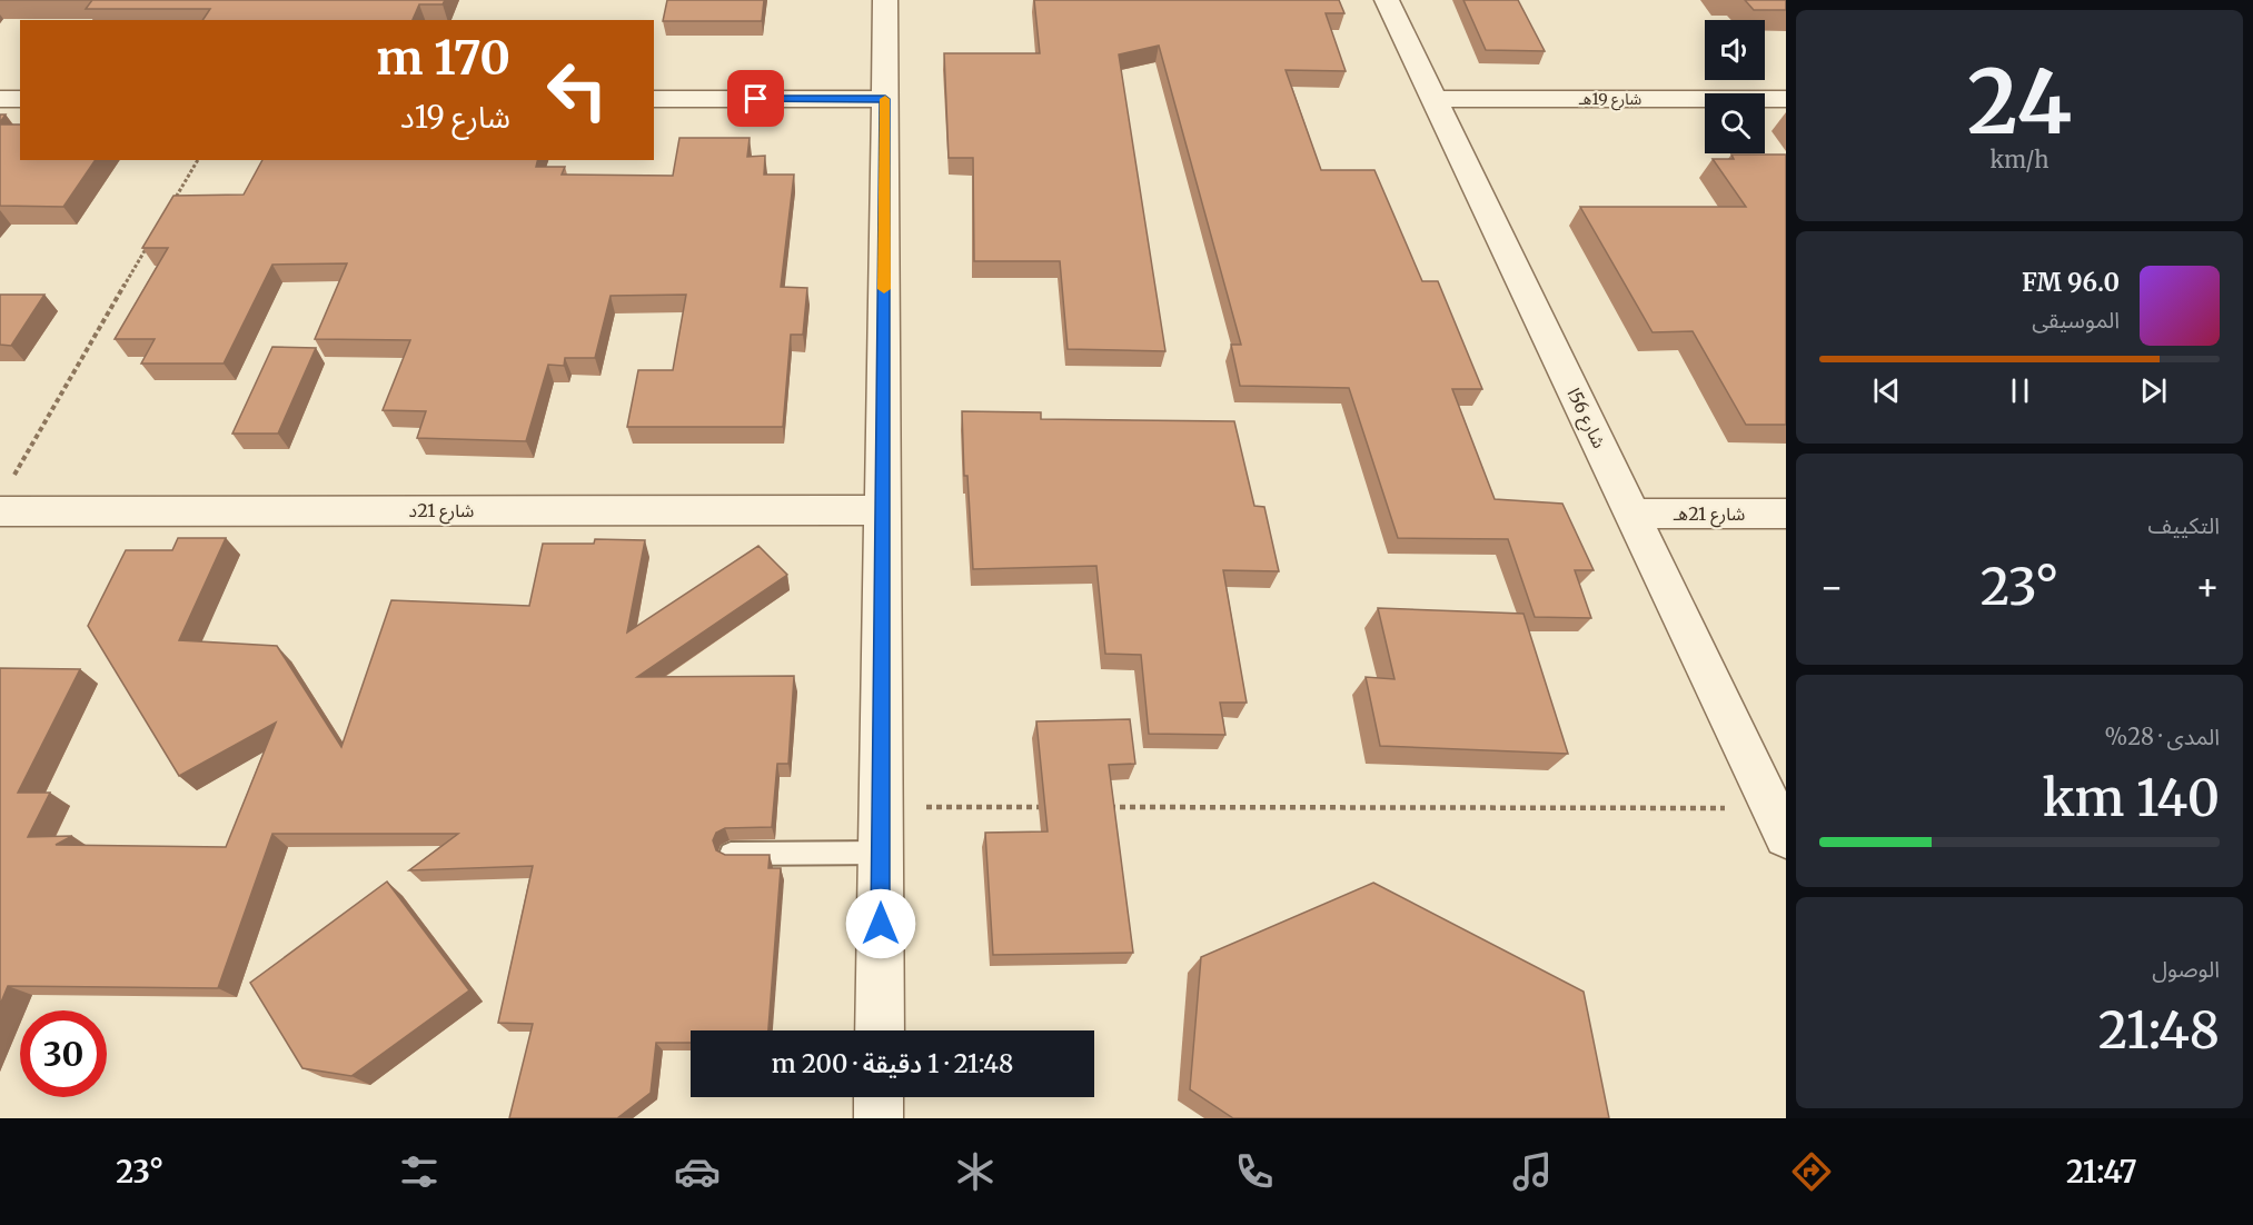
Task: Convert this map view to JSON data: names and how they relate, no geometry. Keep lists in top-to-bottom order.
{
  "streets": {
    "street": [
      "شارع 19هـ",
      "شارع 56ا",
      "شارع 21د",
      "شارع 21هـ"
    ]
  },
  "crossings": [
    ["شارع 19هـ", "شارع 56ا"],
    ["شارع 56ا", "شارع 21هـ"]
  ],
  "page": {
    "tile": [
      ["24", "km/h"],
      "التكييف",
      ["المدى · 28%", "140 km"],
      ["الوصول", "21:48"]
    ],
    "turn": ["170 m", "شارع 19د"],
    "song": ["96.0 FM", "الموسيقى"],
    "heat": ["−", "23°", "+"],
    "limit": "30",
    "trip": "21:48 · 1 دقيقة · 200 m",
    "tabs": ["21:47", "23°"]
  }
}
